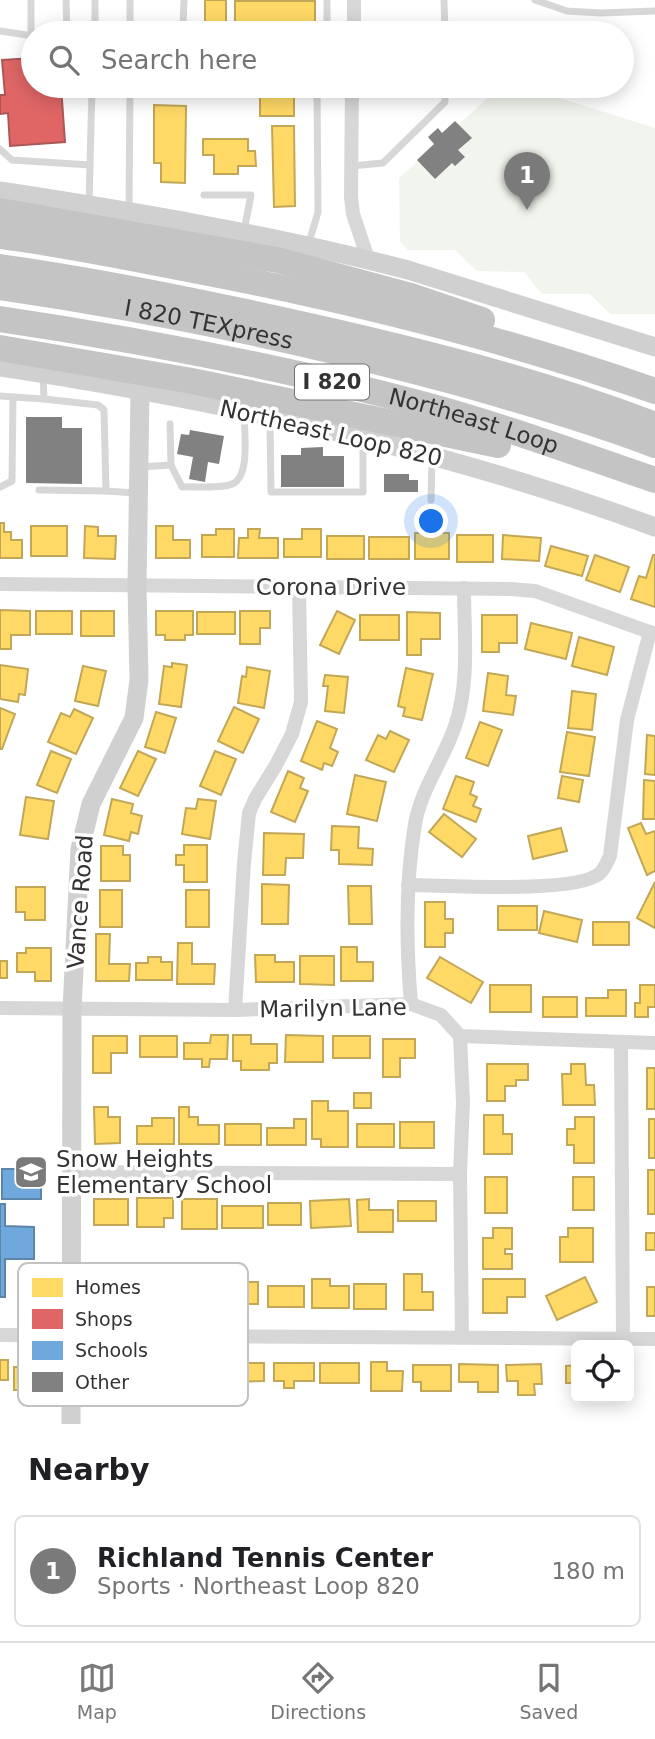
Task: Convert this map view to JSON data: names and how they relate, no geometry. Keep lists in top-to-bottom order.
{
  "streets": {
    "highway": ["I 820 TEXpress", "I 820", "Northeast Loop"],
    "main road": ["Northeast Loop 820", "Vance Road"],
    "street": ["Corona Drive", "Marilyn Lane"]
  },
  "crossings": [
    ["Northeast Loop 820", "Vance Road"],
    ["Corona Drive", "Vance Road"],
    ["Vance Road", "Marilyn Lane"]
  ],
  "places": {
    "school or university": ["Snow Heights Elementary School"]
  },
  "legend": [
    "Homes",
    "Shops",
    "Schools",
    "Other"
  ],
  "page": {
    "search": "Search here",
    "pins": "1",
    "heading": "Nearby",
    "list": [
      {
        "mark": "1",
        "name": "Richland Tennis Center",
        "note": "Sports · Northeast Loop 820",
        "value": "180 m"
      }
    ],
    "nav": ["Map", "Directions", "Saved"]
  }
}
